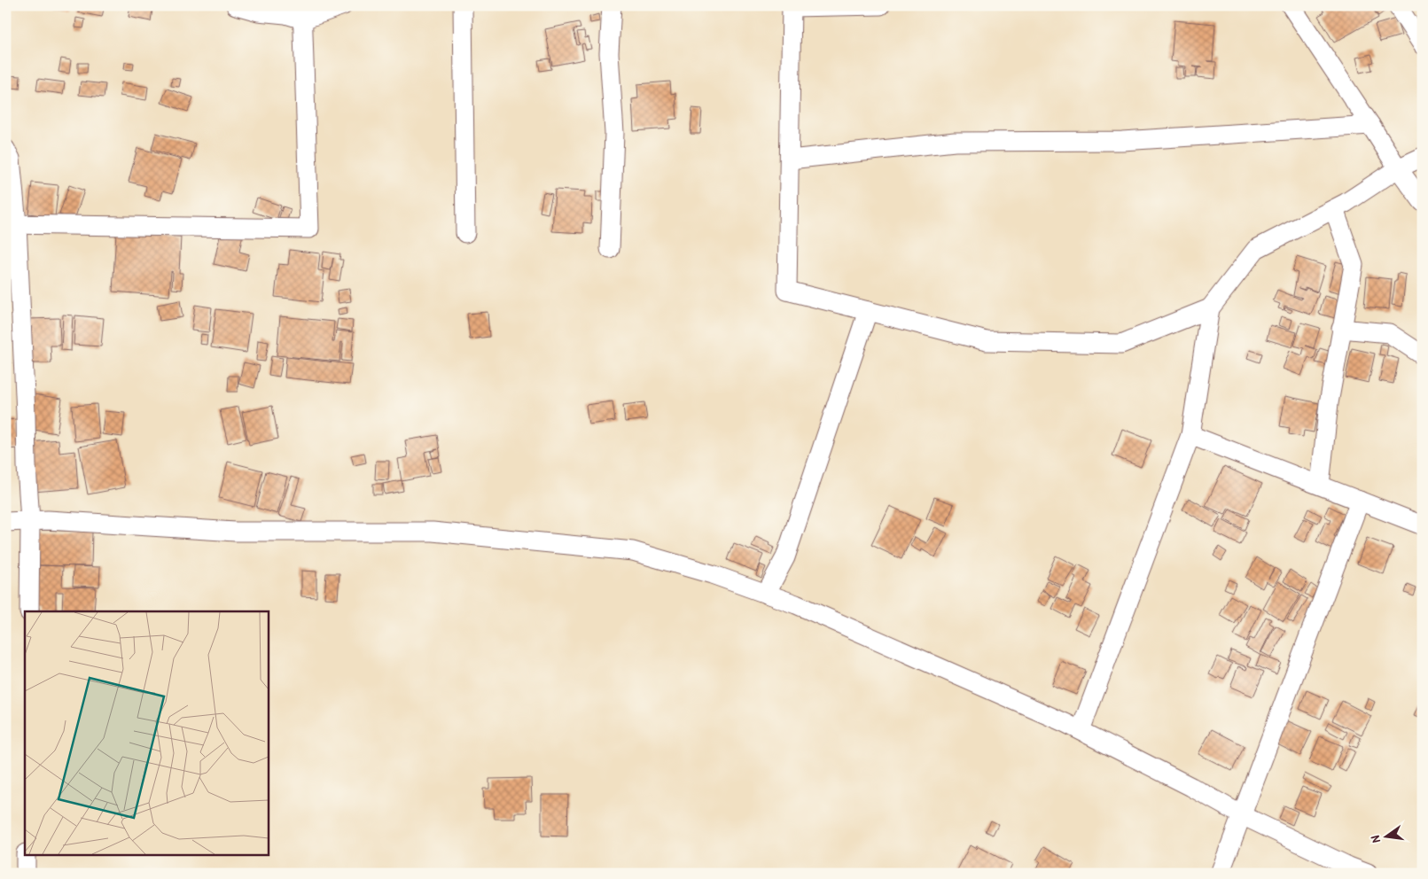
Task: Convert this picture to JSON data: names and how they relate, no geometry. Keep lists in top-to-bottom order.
{
  "north": "left"
}
